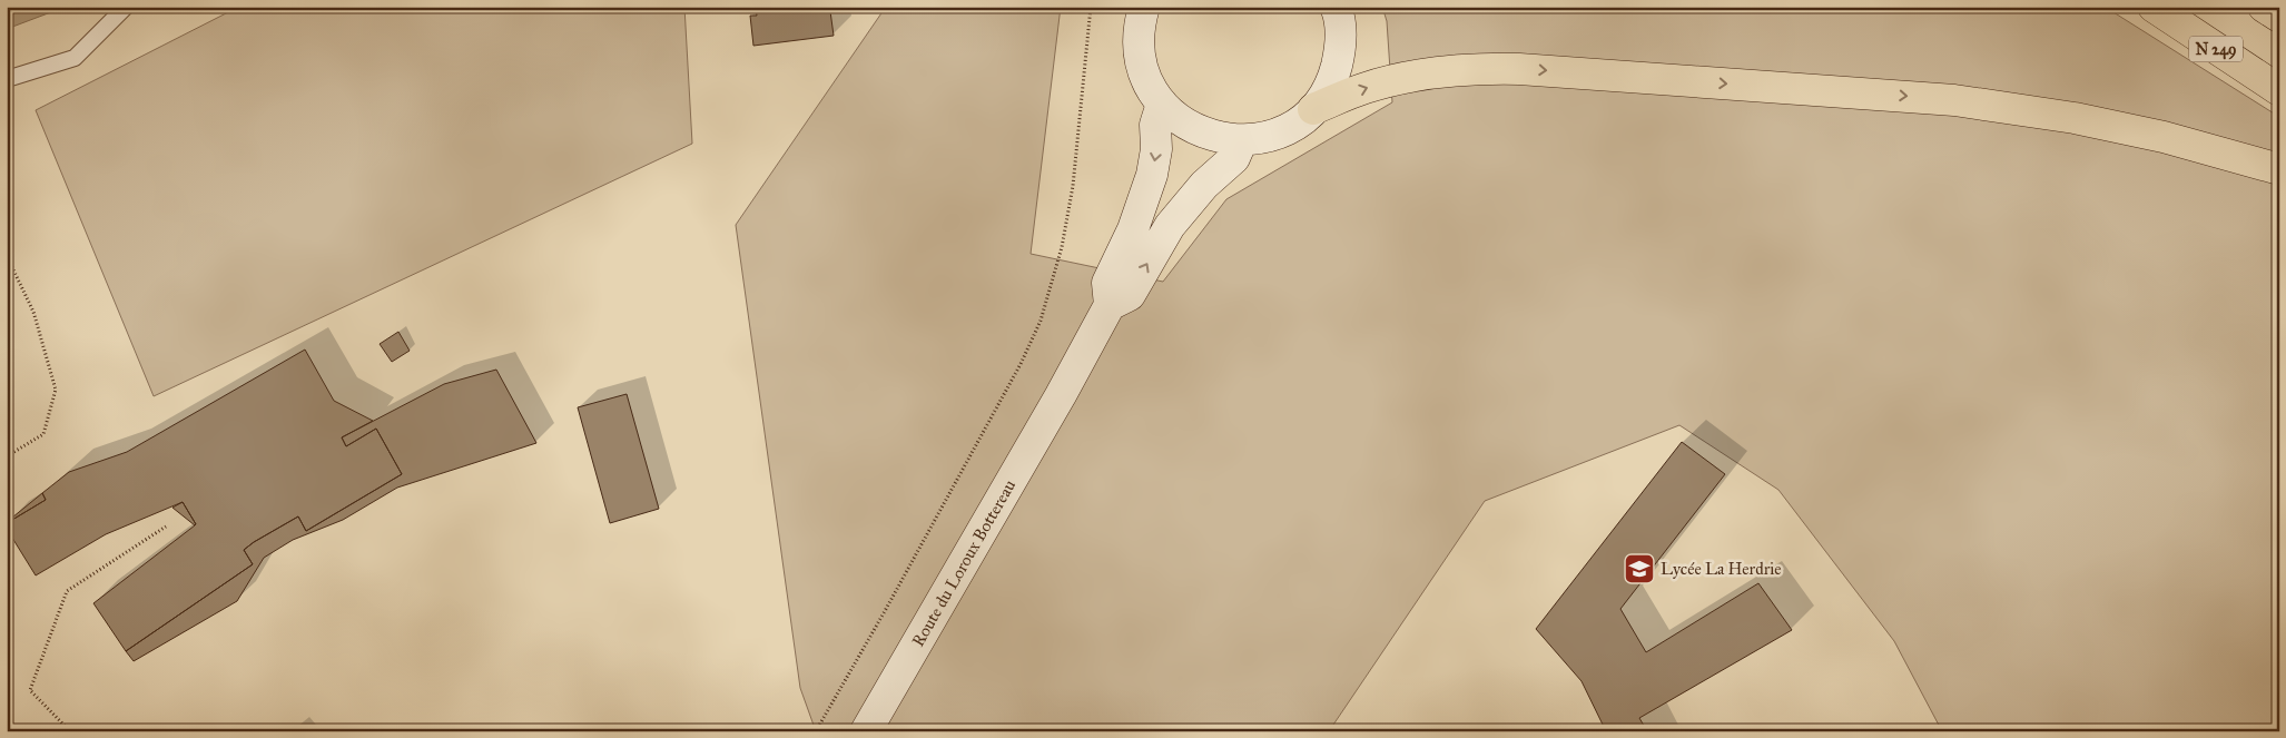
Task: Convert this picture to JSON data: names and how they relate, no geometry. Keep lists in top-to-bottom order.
{
  "streets": {
    "highway": ["N 249"],
    "main road": ["Route du Loroux Bottereau"]
  },
  "places": {
    "school or university": ["Lycée La Herdrie"]
  }
}
